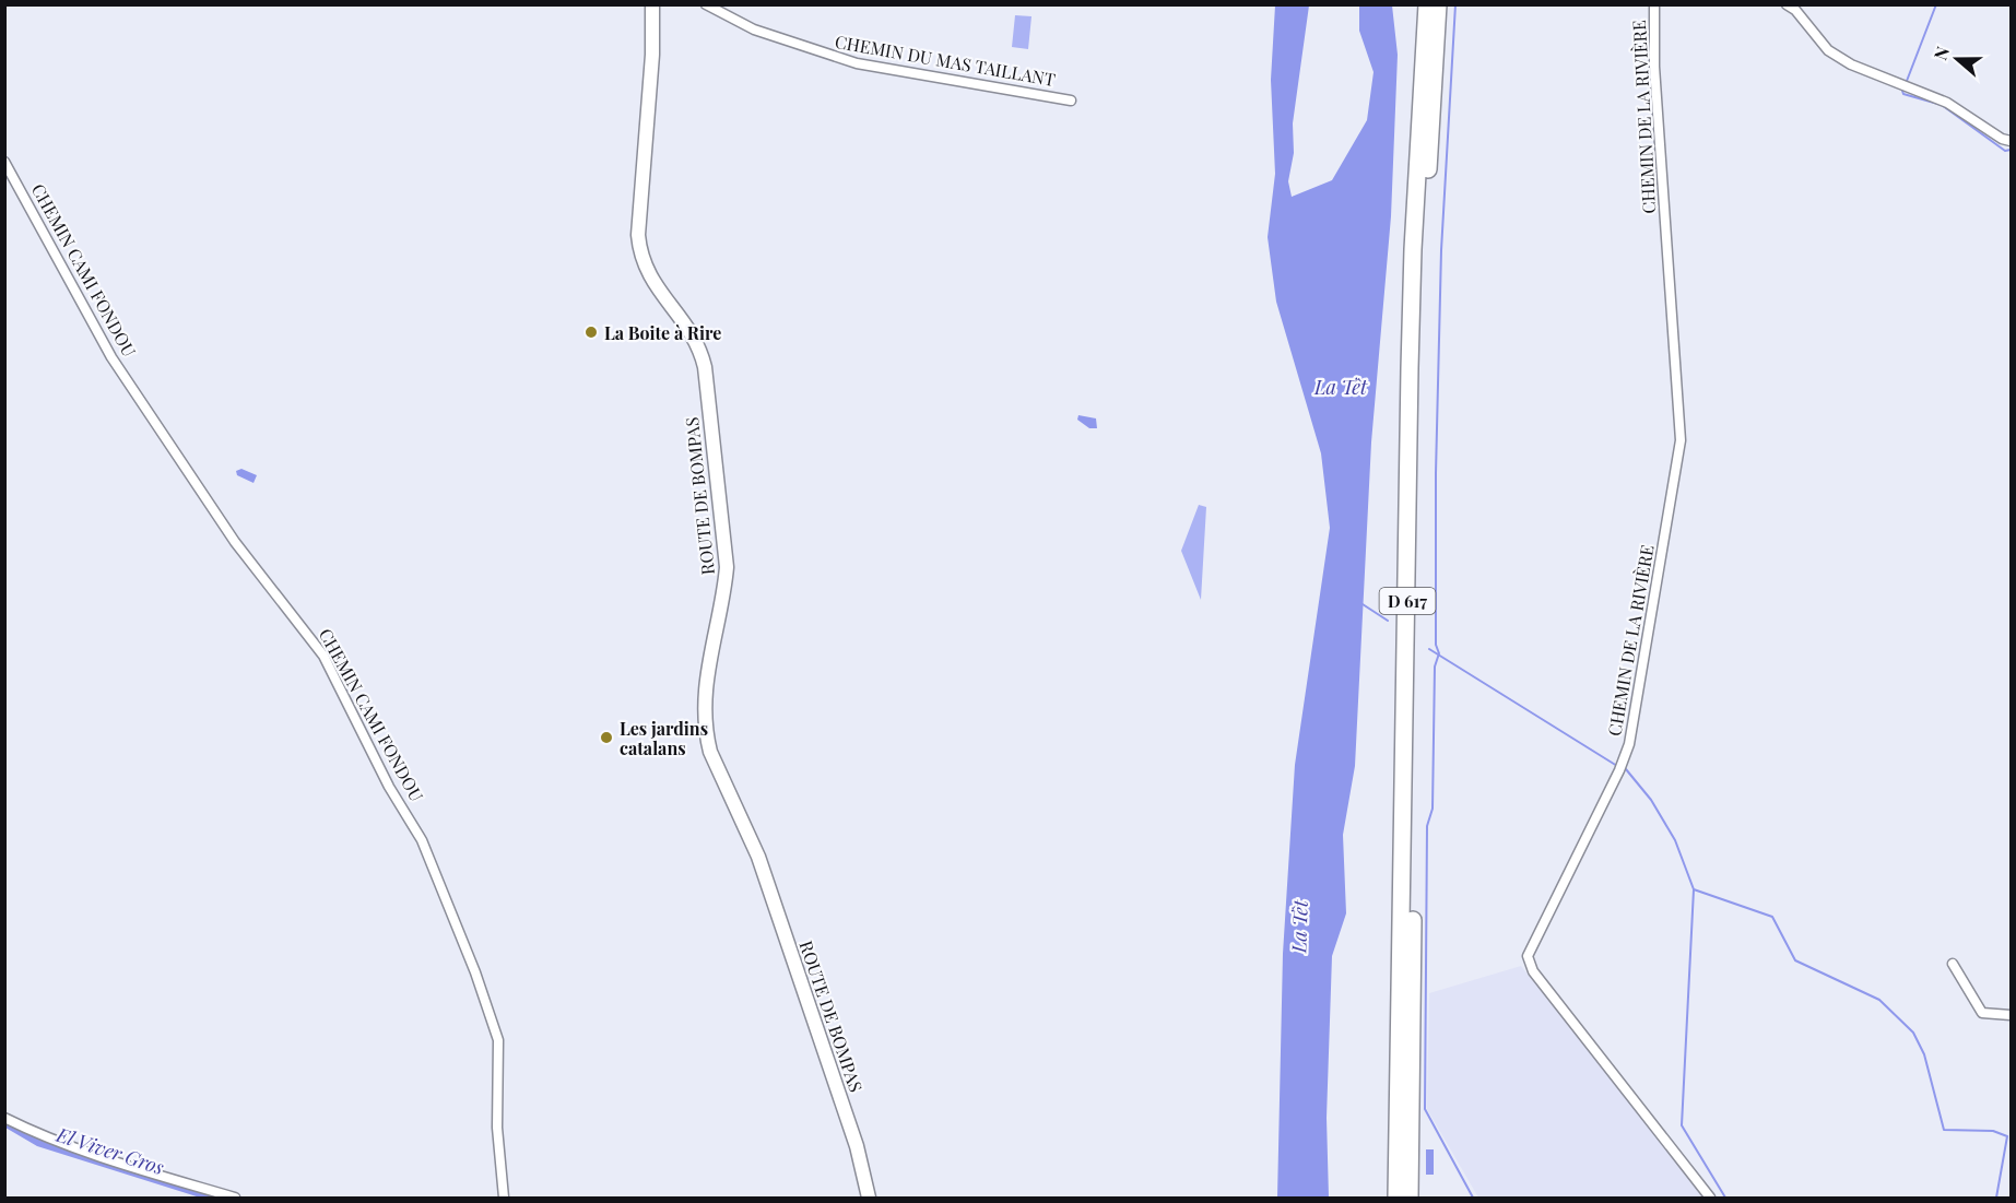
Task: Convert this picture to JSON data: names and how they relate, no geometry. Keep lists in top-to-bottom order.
{
  "streets": {
    "highway": ["D 617"],
    "main road": ["ROUTE DE BOMPAS"],
    "street": ["CHEMIN DU MAS TAILLANT", "CHEMIN DE LA RIVIÈRE", "CHEMIN CAMI FONDOU"]
  },
  "water": ["La Têt", "El Viver Gros"],
  "places": ["La Boite à Rire", "Les jardins catalans"],
  "north": "left"
}
